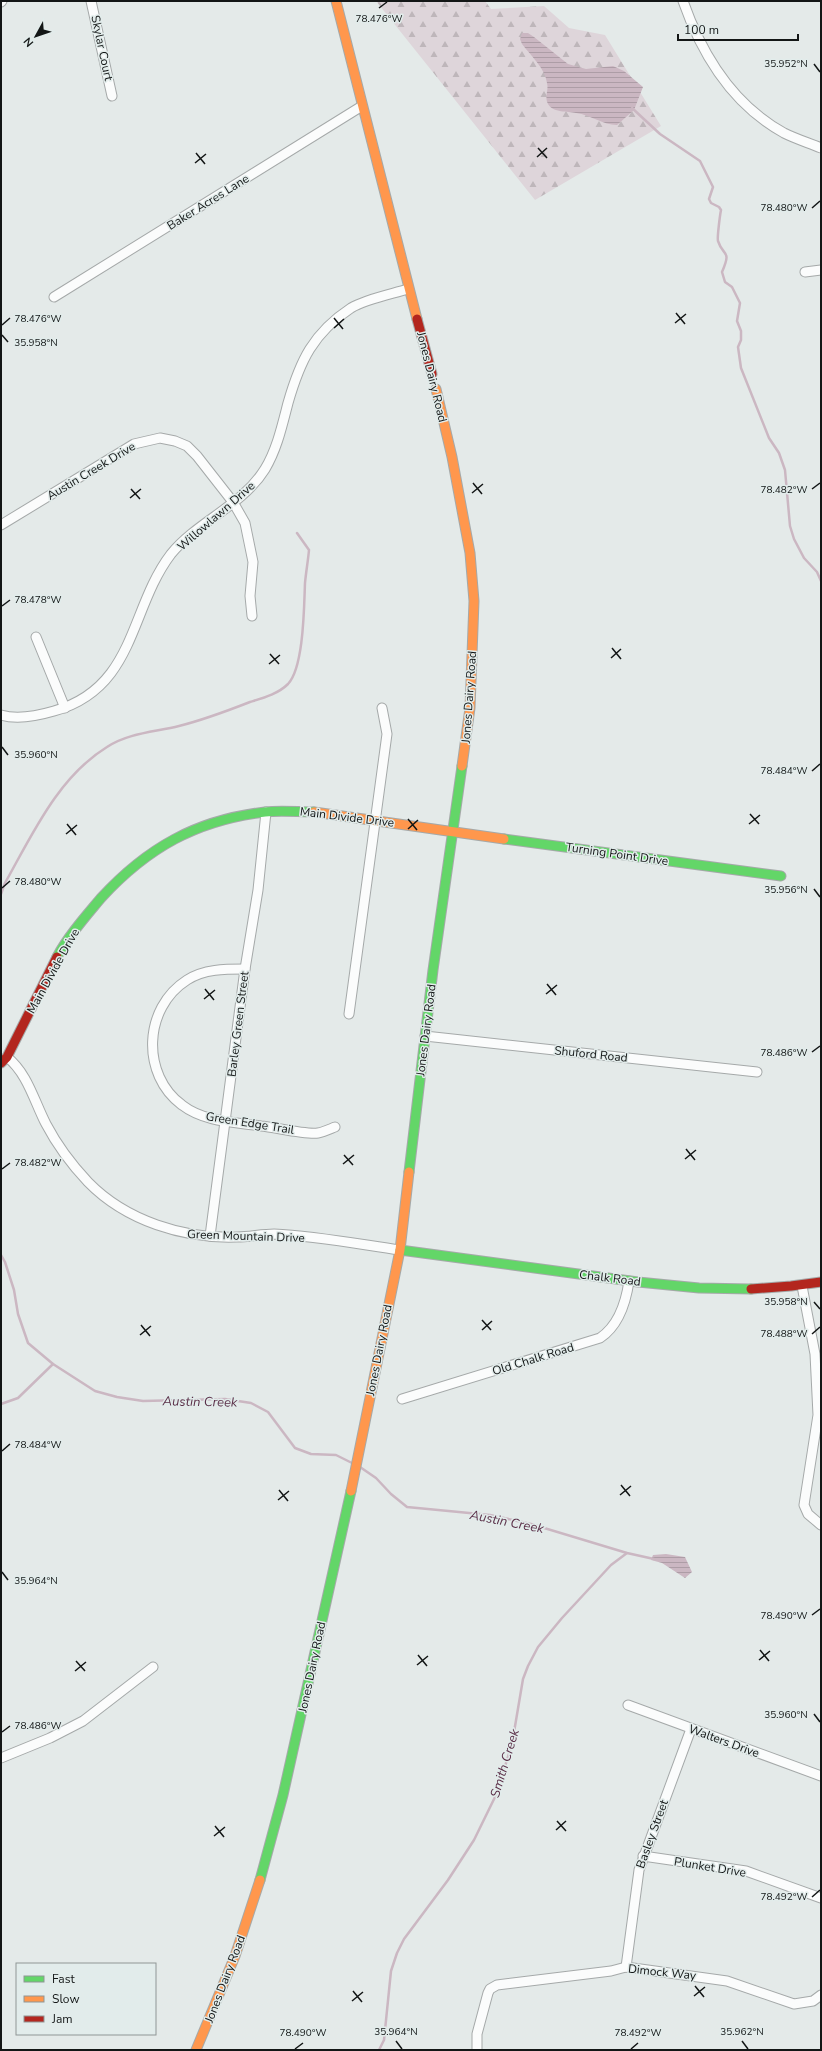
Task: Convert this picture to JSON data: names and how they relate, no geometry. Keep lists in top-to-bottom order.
{
  "streets": {
    "street": [
      "Skylar Court",
      "Baker Acres Lane",
      "Jones Dairy Road",
      "Austin Creek Drive",
      "Willowlawn Drive",
      "Main Divide Drive",
      "Turning Point Drive",
      "Barley Green Street",
      "Shuford Road",
      "Green Edge Trail",
      "Green Mountain Drive",
      "Chalk Road",
      "Old Chalk Road",
      "Walters Drive",
      "Basley Street",
      "Plunket Drive",
      "Dimock Way"
    ]
  },
  "crossings": [
    ["Baker Acres Lane", "Jones Dairy Road"],
    ["Jones Dairy Road", "Willowlawn Drive"],
    ["Jones Dairy Road", "Main Divide Drive"],
    ["Jones Dairy Road", "Turning Point Drive"],
    ["Jones Dairy Road", "Shuford Road"],
    ["Jones Dairy Road", "Green Mountain Drive"],
    ["Jones Dairy Road", "Chalk Road"],
    ["Austin Creek Drive", "Willowlawn Drive"],
    ["Main Divide Drive", "Turning Point Drive"],
    ["Main Divide Drive", "Barley Green Street"],
    ["Main Divide Drive", "Green Mountain Drive"],
    ["Barley Green Street", "Green Edge Trail"],
    ["Barley Green Street", "Green Mountain Drive"],
    ["Green Mountain Drive", "Chalk Road"],
    ["Chalk Road", "Old Chalk Road"],
    ["Walters Drive", "Basley Street"],
    ["Basley Street", "Plunket Drive"],
    ["Basley Street", "Dimock Way"]
  ],
  "water": ["Austin Creek", "Smith Creek"],
  "legend": ["Fast", "Slow", "Jam"],
  "scale_bar": "100 m",
  "north": "bottom left",
  "coordinates": [
    "78.476°W",
    "35.952°N",
    "78.480°W",
    "35.958°N",
    "78.482°W",
    "78.478°W",
    "35.960°N",
    "78.484°W",
    "35.956°N",
    "78.486°W",
    "78.488°W",
    "35.964°N",
    "78.490°W",
    "78.492°W",
    "35.962°N"
  ]
}
